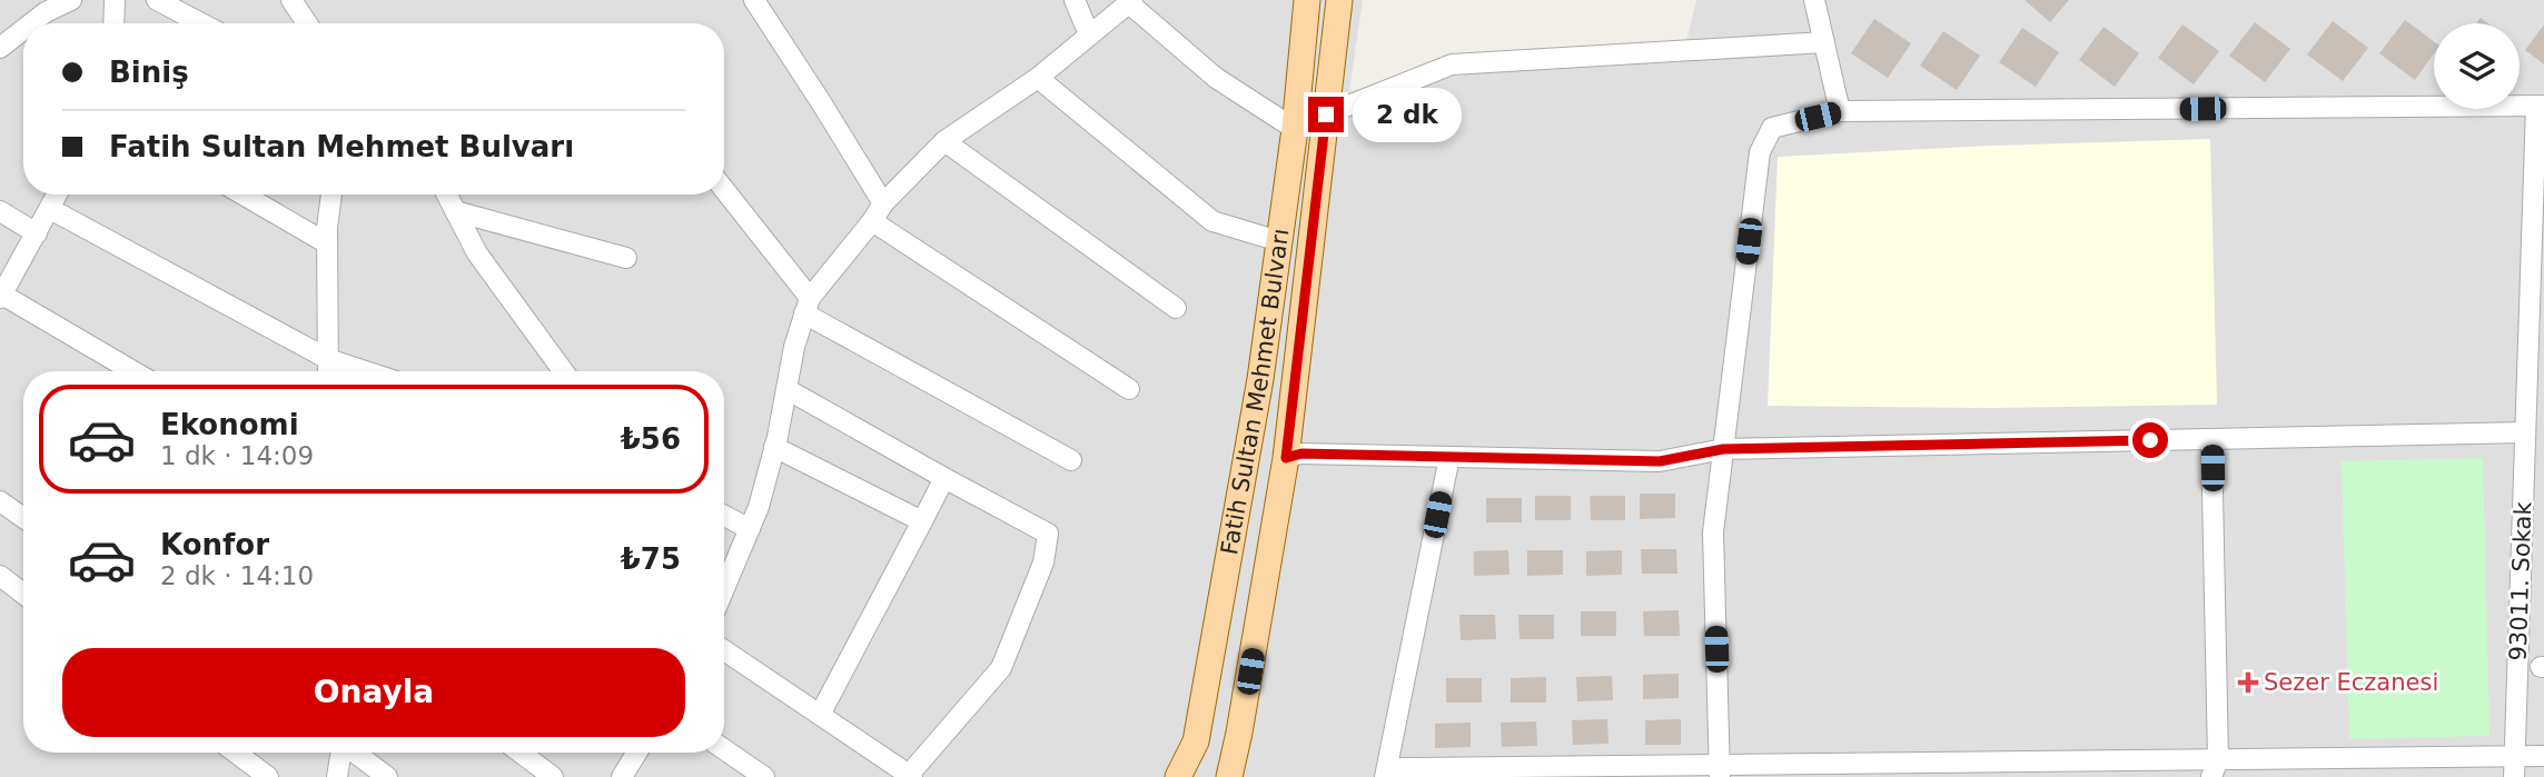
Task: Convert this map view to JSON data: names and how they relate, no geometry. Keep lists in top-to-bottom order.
{
  "streets": {
    "main road": ["Fatih Sultan Mehmet Bulvarı"],
    "street": ["93011. Sokak"]
  },
  "places": {
    "health": ["Sezer Eczanesi"]
  },
  "page": {
    "banner": ["Biniş", "Fatih Sultan Mehmet Bulvarı"],
    "bubble": "2 dk",
    "list": [
      {
        "name": "Ekonomi",
        "note": "1 dk · 14:09",
        "value": "₺56"
      },
      {
        "name": "Konfor",
        "note": "2 dk · 14:10",
        "value": "₺75"
      }
    ],
    "buttons": "Onayla"
  }
}
